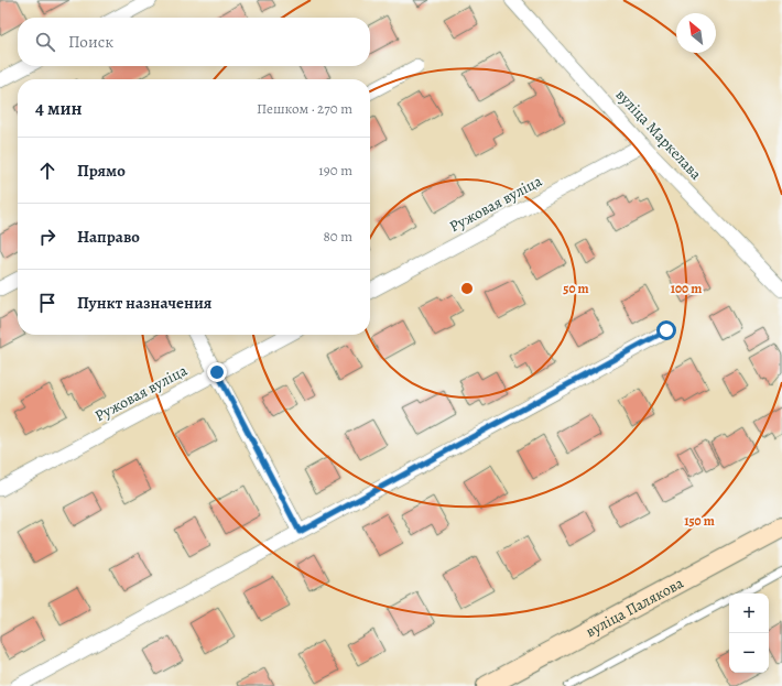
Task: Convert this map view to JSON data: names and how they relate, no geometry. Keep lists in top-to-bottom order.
{
  "streets": {
    "street": ["вуліца Маркелава", "Ружовая вуліца", "вуліца Палякова"]
  },
  "crossings": [
    ["вуліца Маркелава", "Ружовая вуліца"]
  ],
  "north": "top left",
  "page": {
    "search": "Поиск",
    "heading": ["4 мин", "Пешком · 270 m"],
    "list": [
      ["Прямо", "190 m"],
      ["Направо", "80 m"],
      "Пункт назначения"
    ],
    "map_buttons": ["+", "−"]
  },
  "rings": ["50 m", "100 m", "150 m"]
}
